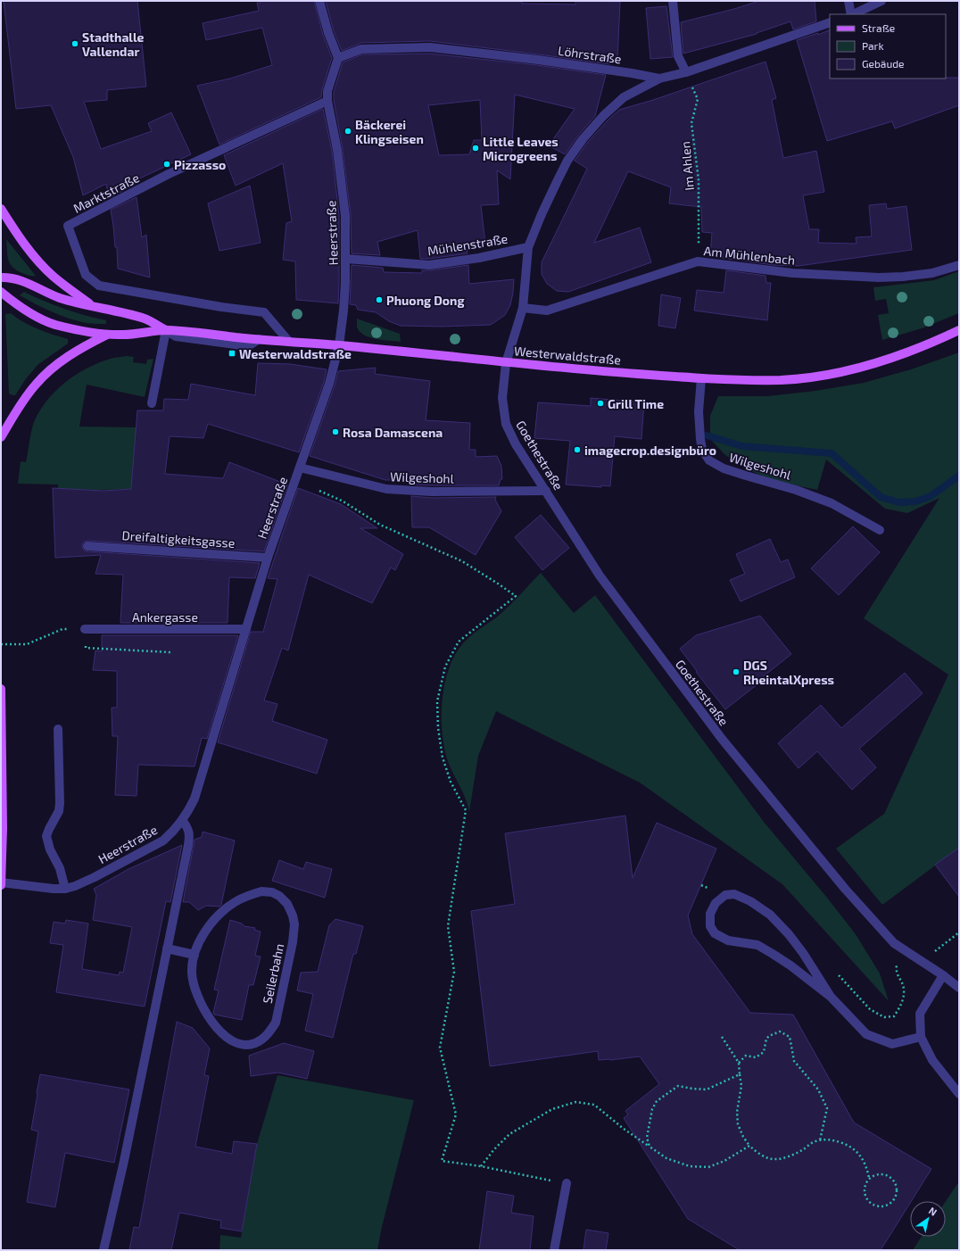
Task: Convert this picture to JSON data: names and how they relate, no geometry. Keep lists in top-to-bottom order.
{
  "streets": {
    "main road": ["Westerwaldstraße"],
    "street": [
      "Löhrstraße",
      "Marktstraße",
      "Heerstraße",
      "Mühlenstraße",
      "Am Mühlenbach",
      "Goethestraße",
      "Wilgeshohl",
      "Dreifaltigkeitsgasse",
      "Ankergasse",
      "Seilerbahn"
    ],
    "path": ["Im Ahlen"]
  },
  "crossings": [
    ["Löhrstraße", "Im Ahlen"],
    ["Löhrstraße", "Heerstraße"],
    ["Im Ahlen", "Am Mühlenbach"],
    ["Marktstraße", "Heerstraße"],
    ["Marktstraße", "Westerwaldstraße"],
    ["Heerstraße", "Mühlenstraße"],
    ["Heerstraße", "Westerwaldstraße"],
    ["Heerstraße", "Wilgeshohl"],
    ["Heerstraße", "Dreifaltigkeitsgasse"],
    ["Heerstraße", "Ankergasse"],
    ["Westerwaldstraße", "Goethestraße"],
    ["Westerwaldstraße", "Wilgeshohl"],
    ["Goethestraße", "Wilgeshohl"]
  ],
  "places": {
    "other": [
      "Stadthalle Vallendar",
      "Bäckerei Klingseisen",
      "Little Leaves Microgreens",
      "Pizzasso",
      "Phuong Dong",
      "Grill Time",
      "Rosa Damascena",
      "imagecrop.designbüro",
      "DGS RheintalXpress"
    ],
    "transit": ["Westerwaldstraße"]
  },
  "legend": ["Straße", "Park", "Gebäude"],
  "north": "top right"
}
